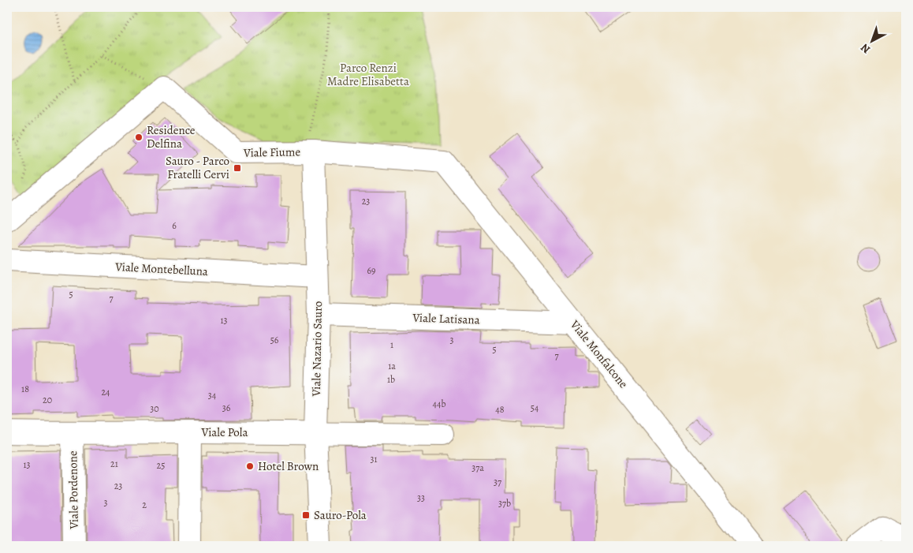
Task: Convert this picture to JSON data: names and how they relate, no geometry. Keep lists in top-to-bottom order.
{
  "streets": {
    "street": [
      "Viale Fiume",
      "Viale Montebelluna",
      "Viale Latisana",
      "Viale Nazario Sauro",
      "Viale Monfalcone",
      "Viale Pola",
      "Viale Pordenone"
    ]
  },
  "crossings": [
    ["Viale Fiume", "Viale Nazario Sauro"],
    ["Viale Fiume", "Viale Monfalcone"],
    ["Viale Montebelluna", "Viale Nazario Sauro"],
    ["Viale Latisana", "Viale Nazario Sauro"],
    ["Viale Latisana", "Viale Monfalcone"],
    ["Viale Nazario Sauro", "Viale Pola"],
    ["Viale Pola", "Viale Pordenone"]
  ],
  "parks": ["Parco Renzi Madre Elisabetta"],
  "places": {
    "other": ["Residence Delfina", "Hotel Brown"],
    "transit": ["Sauro - Parco Fratelli Cervi", "Sauro-Pola"]
  },
  "house_numbers": [
    "23",
    "6",
    "69",
    "5",
    "7",
    "13",
    "56",
    "3",
    "1",
    "5",
    "7",
    "1a",
    "1b",
    "18",
    "24",
    "34",
    "20",
    "44b",
    "36",
    "54",
    "30",
    "48",
    "31",
    "21",
    "13",
    "25",
    "37a",
    "37",
    "23",
    "33",
    "3",
    "37b",
    "2"
  ],
  "north": "bottom left"
}
